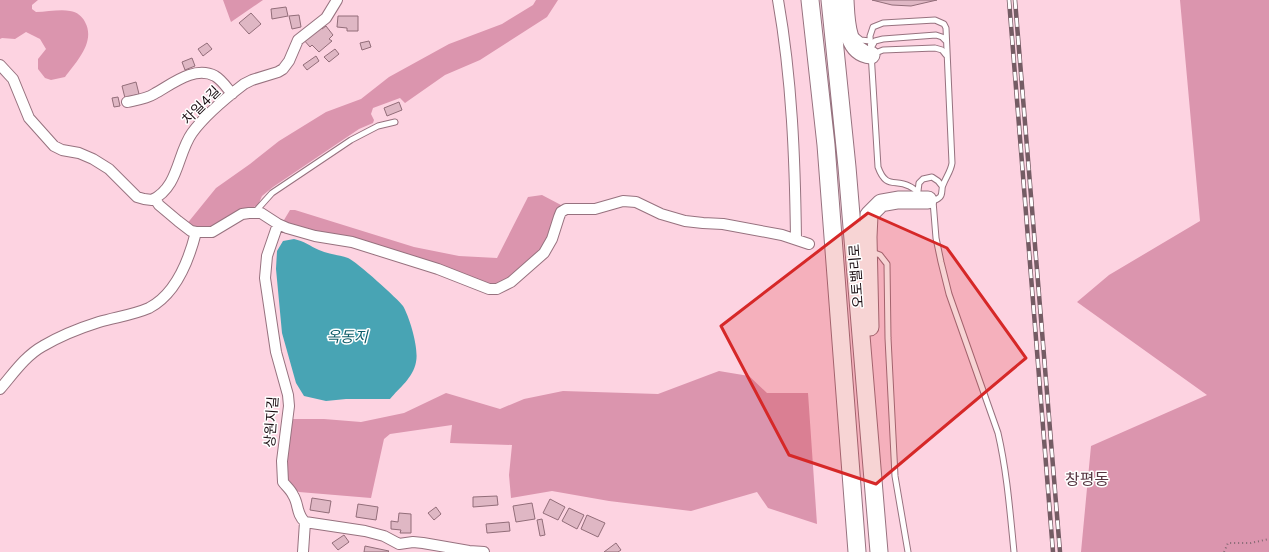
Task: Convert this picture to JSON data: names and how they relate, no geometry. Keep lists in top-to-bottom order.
{
  "streets": {
    "highway": ["오토밸리로"],
    "street": ["차일4길", "상원지길"]
  },
  "districts": ["창평동"],
  "water": ["옥동지"]
}
